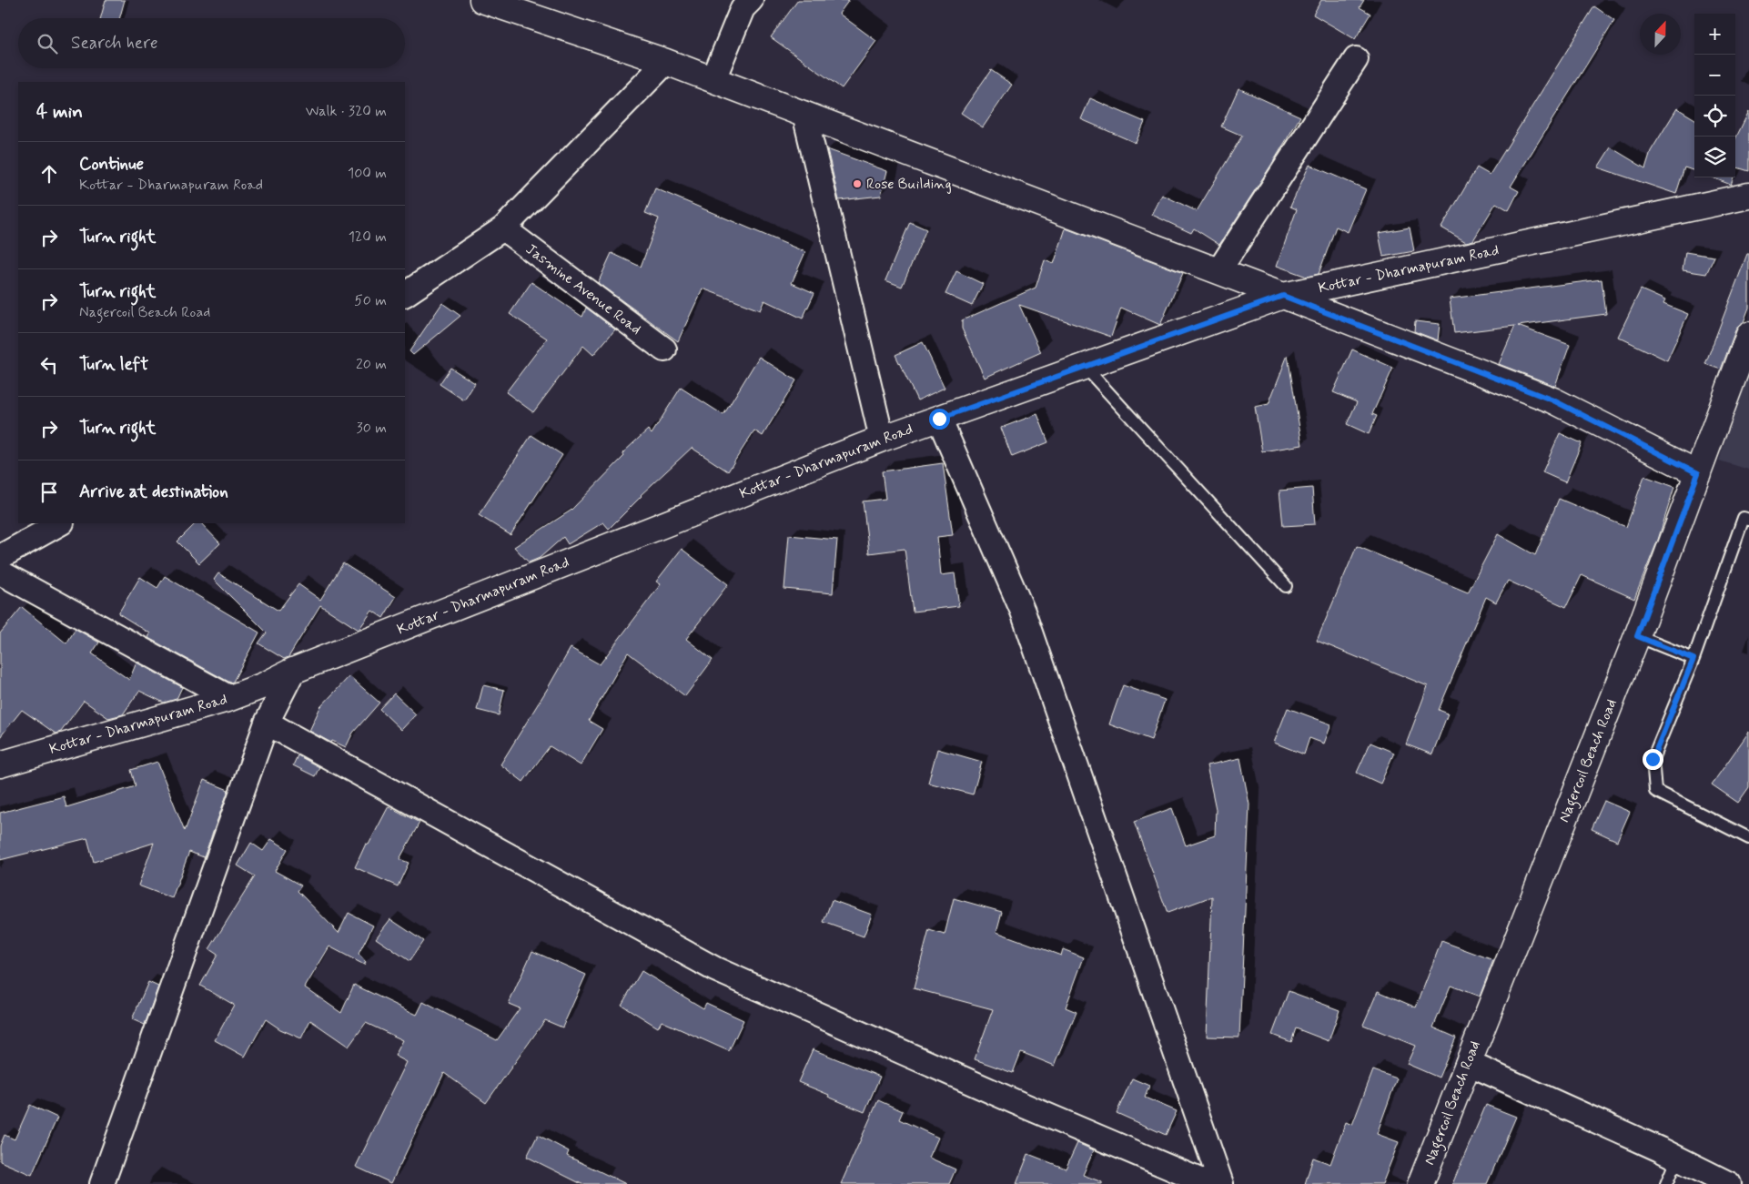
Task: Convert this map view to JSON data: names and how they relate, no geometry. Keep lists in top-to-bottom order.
{
  "streets": {
    "main road": ["Kottar - Dharmapuram Road", "Nagercoil Beach Road"],
    "street": ["Jasmine Avenue Road"]
  },
  "places": ["Rose Building"],
  "north": "top",
  "page": {
    "map_buttons": ["+", "−"],
    "search": "Search here",
    "heading": ["4 min", "Walk · 320 m"],
    "list": [
      ["Continue", "Kottar - Dharmapuram Road", "100 m"],
      ["Turn right", "120 m"],
      ["Turn right", "Nagercoil Beach Road", "50 m"],
      ["Turn left", "20 m"],
      ["Turn right", "30 m"],
      "Arrive at destination"
    ]
  }
}
